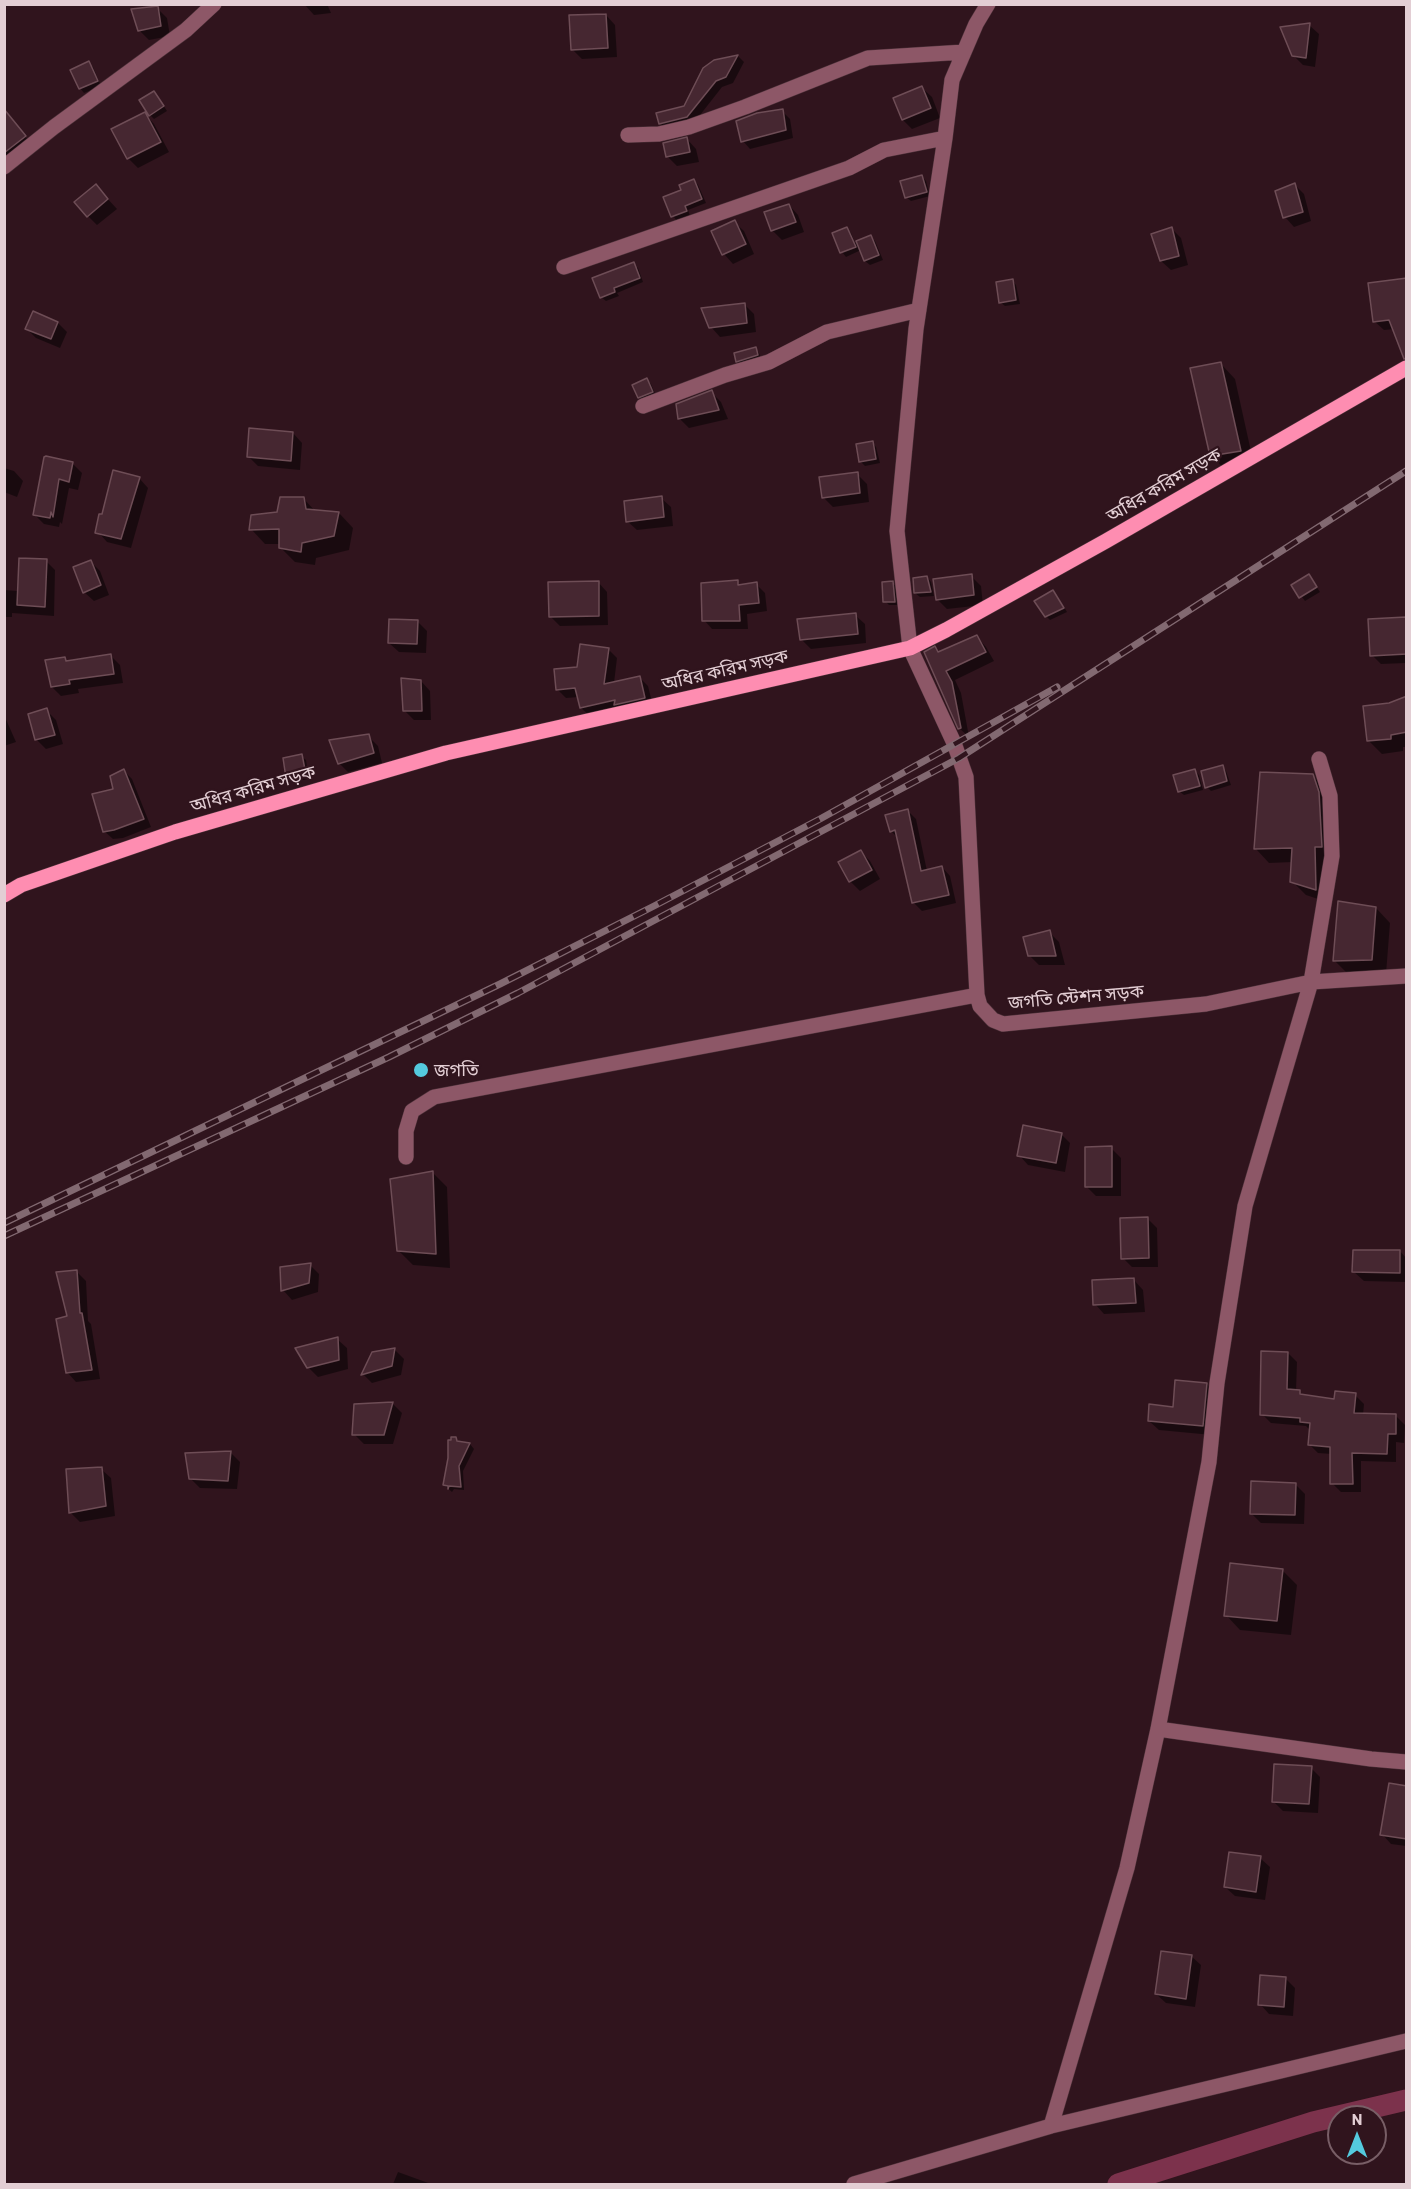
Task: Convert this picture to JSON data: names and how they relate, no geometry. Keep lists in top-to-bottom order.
{
  "streets": {
    "main road": ["অধির করিম সড়ক"],
    "street": ["জগতি স্টেশন সড়ক"]
  },
  "crossings": [
    ["অধির করিম সড়ক", "জগতি স্টেশন সড়ক"]
  ],
  "places": ["জগতি"],
  "north": "top"
}
